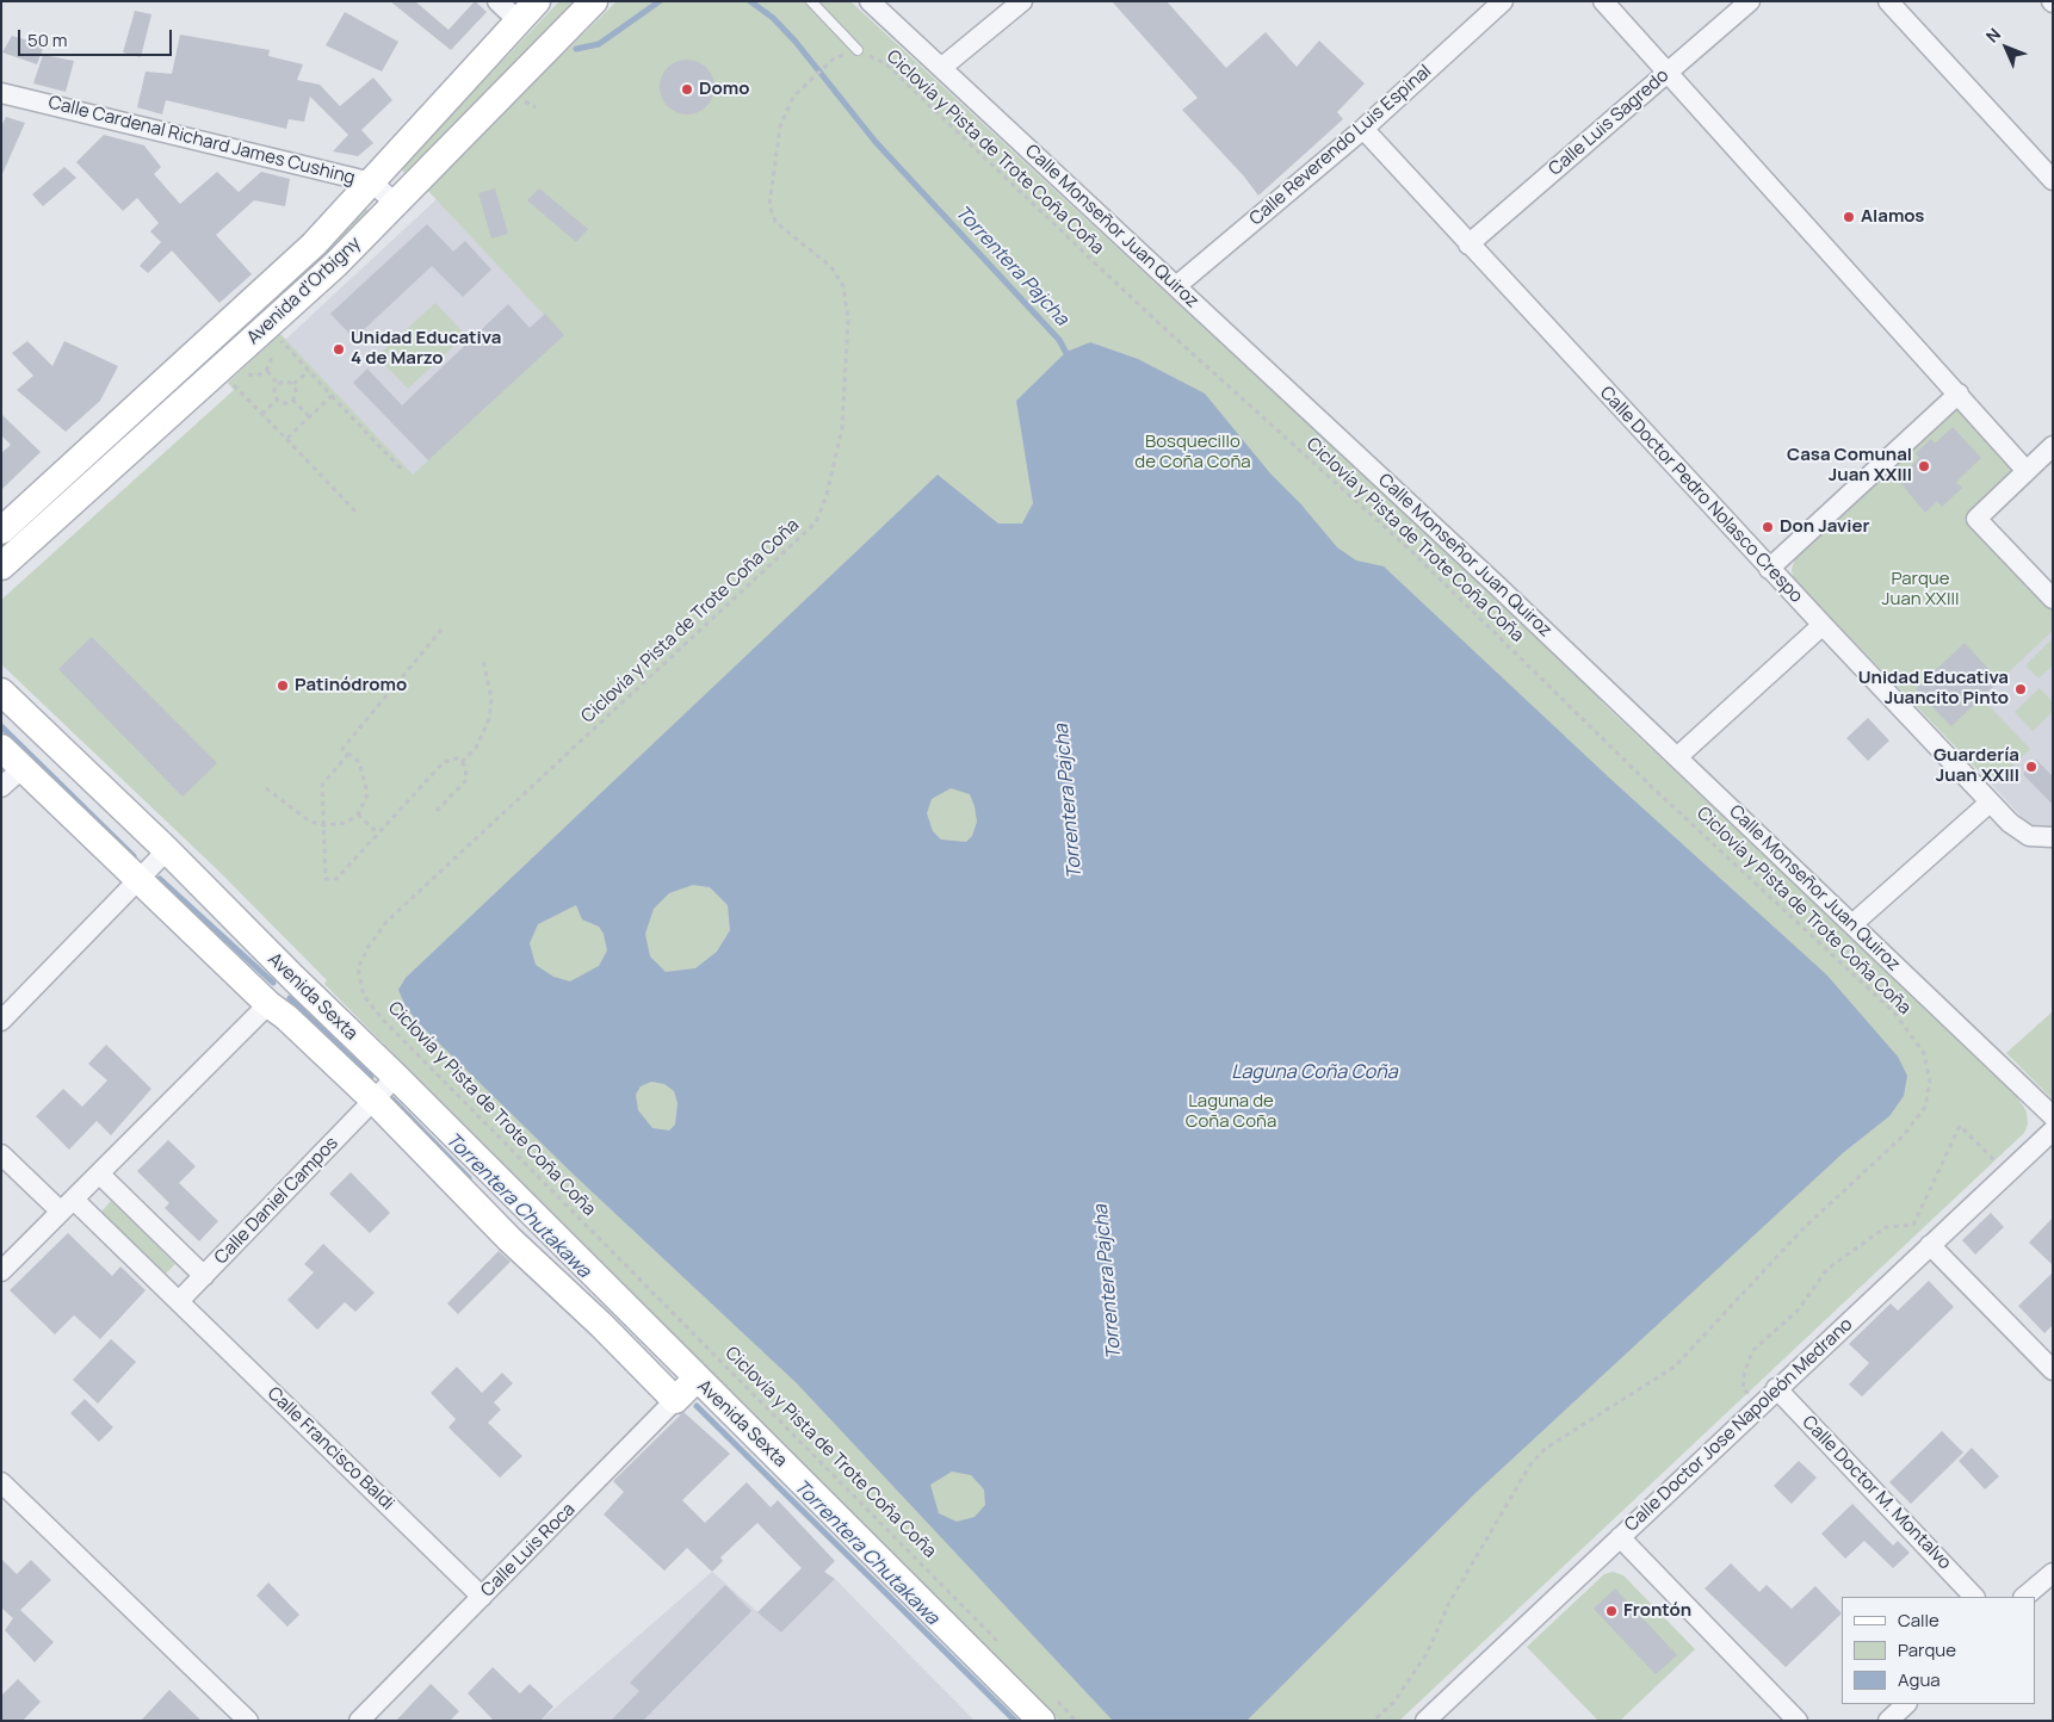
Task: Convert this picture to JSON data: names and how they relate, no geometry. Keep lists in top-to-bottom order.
{
  "streets": {
    "main road": ["Avenida d'Orbigny", "Avenida Sexta", "Calle Luis Roca"],
    "street": [
      "Calle Luis Sagredo",
      "Calle Cardenal Richard James Cushing",
      "Calle Reverendo Luis Espinal",
      "Calle Monseñor Juan Quiroz",
      "Calle Doctor Pedro Nolasco Crespo",
      "Calle Daniel Campos",
      "Calle Doctor Jose Napoleón Medrano",
      "Calle Francisco Baldi",
      "Calle Doctor M. Montalvo"
    ],
    "path": ["Ciclovía y Pista de Trote Coña Coña"]
  },
  "crossings": [
    ["Calle Luis Sagredo", "Calle Doctor Pedro Nolasco Crespo"],
    ["Calle Cardenal Richard James Cushing", "Avenida d'Orbigny"],
    ["Calle Reverendo Luis Espinal", "Calle Monseñor Juan Quiroz"],
    ["Calle Reverendo Luis Espinal", "Calle Doctor Pedro Nolasco Crespo"],
    ["Avenida Sexta", "Calle Daniel Campos"],
    ["Avenida Sexta", "Calle Luis Roca"],
    ["Calle Daniel Campos", "Calle Francisco Baldi"],
    ["Calle Doctor Jose Napoleón Medrano", "Calle Doctor M. Montalvo"],
    ["Calle Francisco Baldi", "Calle Luis Roca"]
  ],
  "water": ["Torrentera Pajcha", "Laguna Coña Coña", "Torrentera Chutakawa"],
  "parks": ["Bosquecillo de Coña Coña", "Parque Juan XXIII", "Laguna de Coña Coña"],
  "places": [
    "Domo",
    "Alamos",
    "Unidad Educativa 4 de Marzo",
    "Casa Comunal Juan XXIII",
    "Don Javier",
    "Patinódromo",
    "Unidad Educativa Juancito Pinto",
    "Guardería Juan XXIII",
    "Frontón"
  ],
  "legend": ["Calle", "Parque", "Agua"],
  "scale_bar": "50 m",
  "north": "top left"
}
